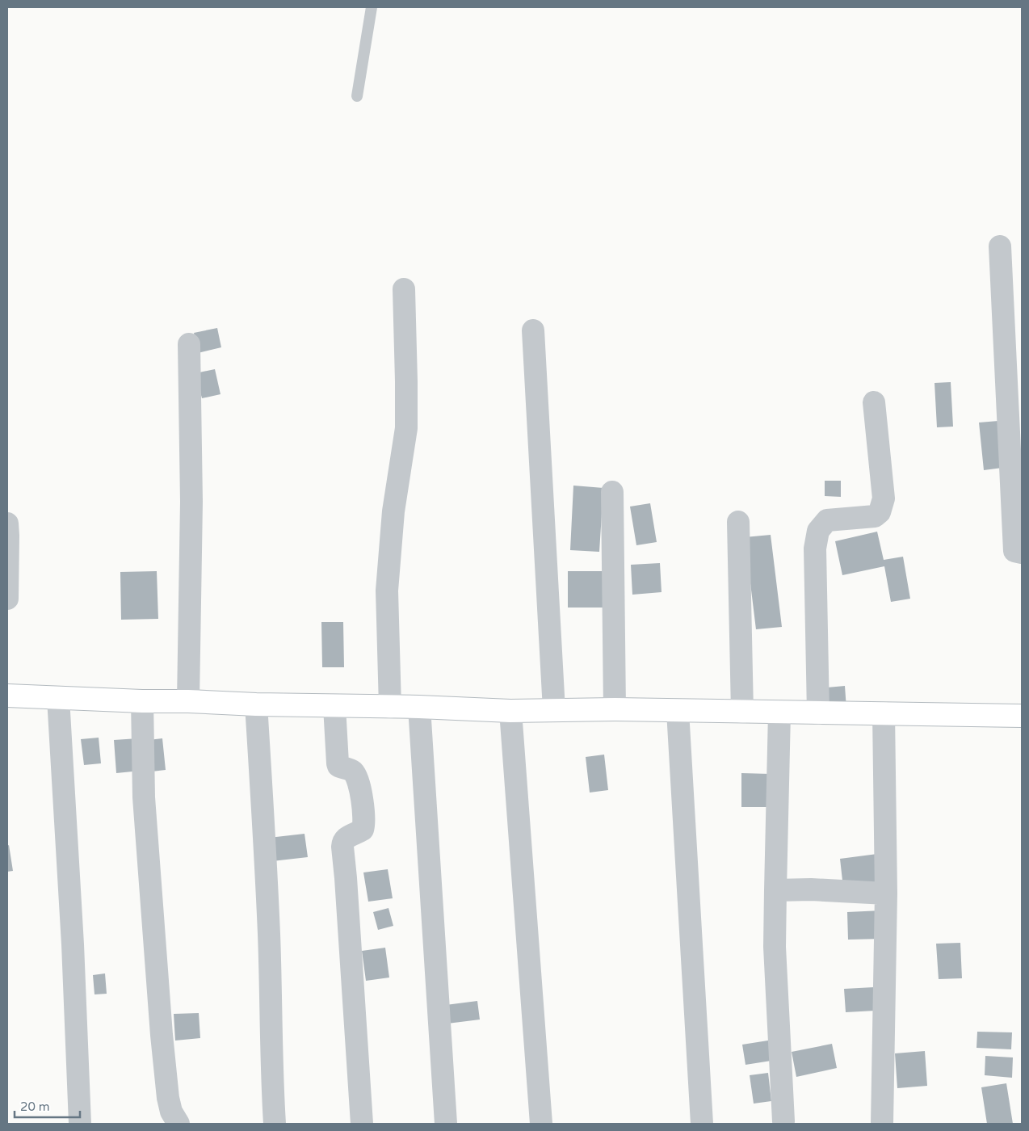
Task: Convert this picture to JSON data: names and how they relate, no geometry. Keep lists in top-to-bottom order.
{
  "scale_bar": "20 m"
}
